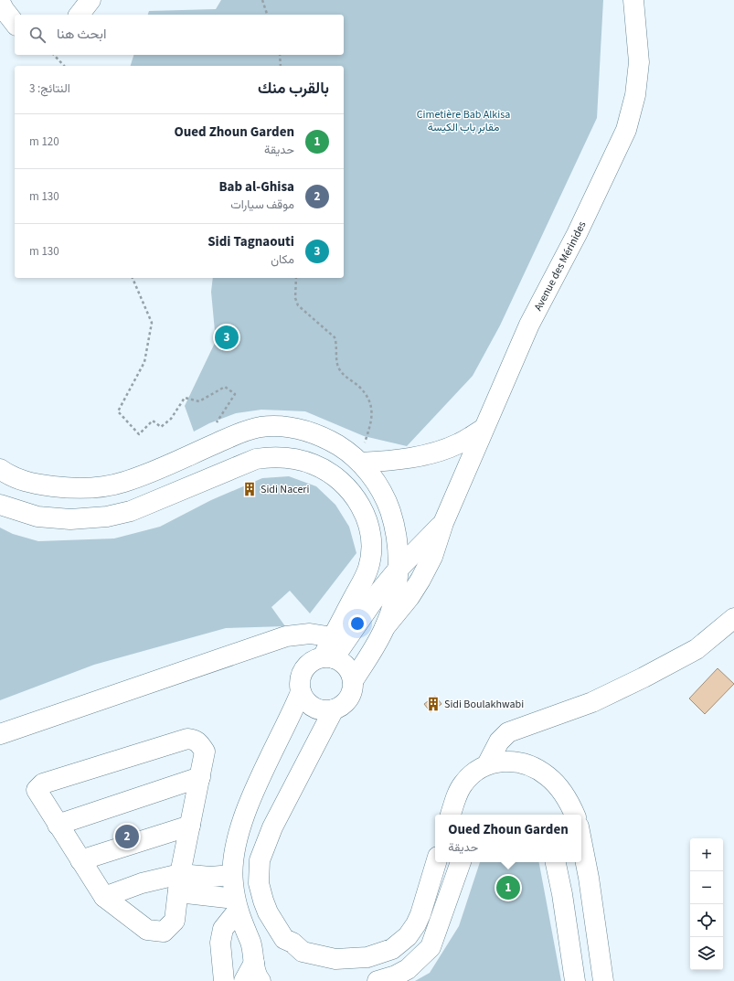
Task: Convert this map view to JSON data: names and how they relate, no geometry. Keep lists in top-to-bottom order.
{
  "streets": {
    "main road": ["Avenue des Mérinides"]
  },
  "parks": ["Cimetière Bab Alkisa مقابر باب الكيسة"],
  "places": {
    "building": ["Sidi Naceri", "Sidi Boulakhwabi"]
  },
  "page": {
    "search": "ابحث هنا",
    "heading": ["بالقرب منك", "النتائج: 3"],
    "list": [
      {
        "mark": "1",
        "name": "Oued Zhoun Garden",
        "note": "حديقة",
        "value": "120 m"
      },
      {
        "mark": "2",
        "name": "Bab al-Ghisa",
        "note": "موقف سيارات",
        "value": "130 m"
      },
      {
        "mark": "3",
        "name": "Sidi Tagnaouti",
        "note": "مكان",
        "value": "130 m"
      }
    ],
    "pins": ["3", "2", "1"],
    "popup": ["Oued Zhoun Garden", "حديقة"],
    "map_buttons": ["+", "−"]
  }
}
